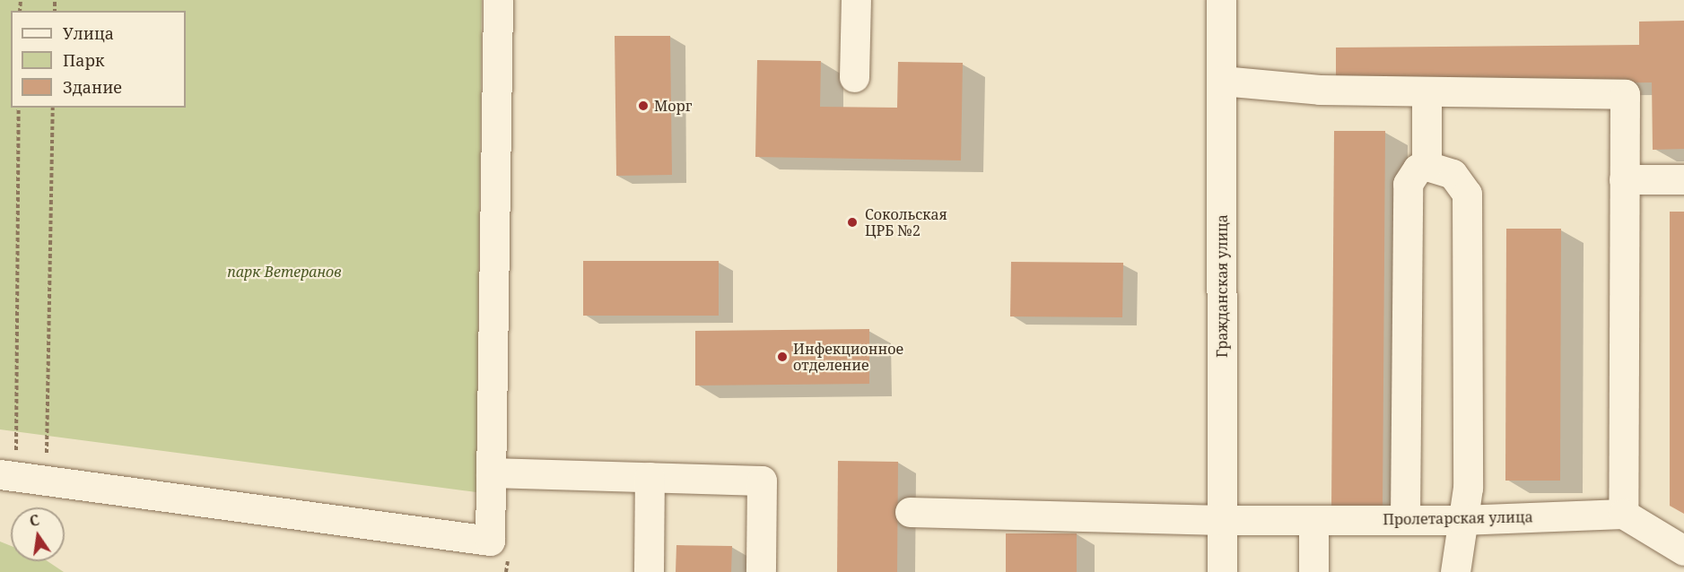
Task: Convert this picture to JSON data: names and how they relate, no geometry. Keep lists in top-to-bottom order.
{
  "streets": {
    "street": ["Гражданская улица", "Пролетарская улица"]
  },
  "crossings": [
    ["Гражданская улица", "Пролетарская улица"]
  ],
  "parks": ["парк Ветеранов"],
  "places": ["Морг", "Сокольская ЦРБ №2", "Инфекционное отделение"],
  "legend": ["Улица", "Парк", "Здание"],
  "north": "top"
}
